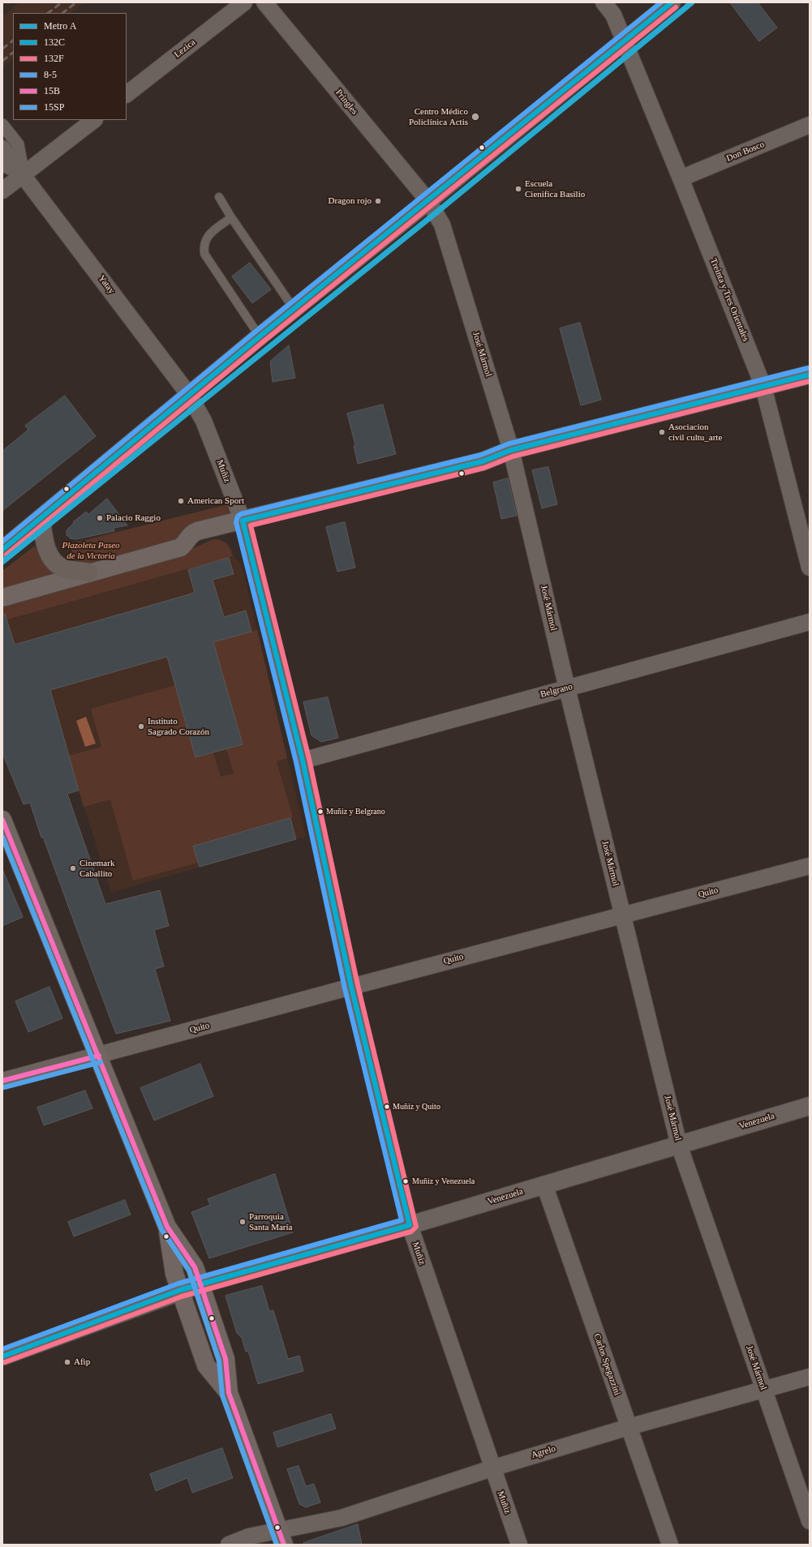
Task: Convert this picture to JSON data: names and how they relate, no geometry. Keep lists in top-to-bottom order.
{
  "streets": {
    "street": [
      "Lezica",
      "Pringles",
      "Don Bosco",
      "Yatay",
      "Treinta y Tres Orientales",
      "José Mármol",
      "Muñiz",
      "Belgrano",
      "Quito",
      "Venezuela",
      "Carlos Spegazzini",
      "Agrelo"
    ]
  },
  "crossings": [
    ["Pringles", "José Mármol"],
    ["Don Bosco", "Treinta y Tres Orientales"],
    ["Yatay", "Muñiz"],
    ["José Mármol", "Belgrano"],
    ["José Mármol", "Quito"],
    ["José Mármol", "Venezuela"],
    ["José Mármol", "Agrelo"],
    ["Muñiz", "Belgrano"],
    ["Muñiz", "Quito"],
    ["Muñiz", "Venezuela"],
    ["Muñiz", "Agrelo"],
    ["Venezuela", "Carlos Spegazzini"],
    ["Carlos Spegazzini", "Agrelo"]
  ],
  "parks": ["Plazoleta Paseo de la Victoria"],
  "places": [
    "Centro Médico Policlínica Actis",
    "Escuela Cienifica Basilio",
    "Dragon rojo",
    "Asociacion civil cultu_arte",
    "American Sport",
    "Palacio Raggio",
    "Instituto Sagrado Corazón",
    "Muñiz y Belgrano",
    "Cinemark Caballito",
    "Muñiz y Quito",
    "Muñiz y Venezuela",
    "Parroquia Santa María",
    "Afip"
  ],
  "lines": [
    "metro line A",
    "transit line 132C",
    "transit line 8-5",
    "transit line 132F",
    "transit line 15B",
    "transit line 15SP"
  ],
  "legend": [
    "Metro A",
    "132C",
    "132F",
    "8-5",
    "15B",
    "15SP"
  ]
}
